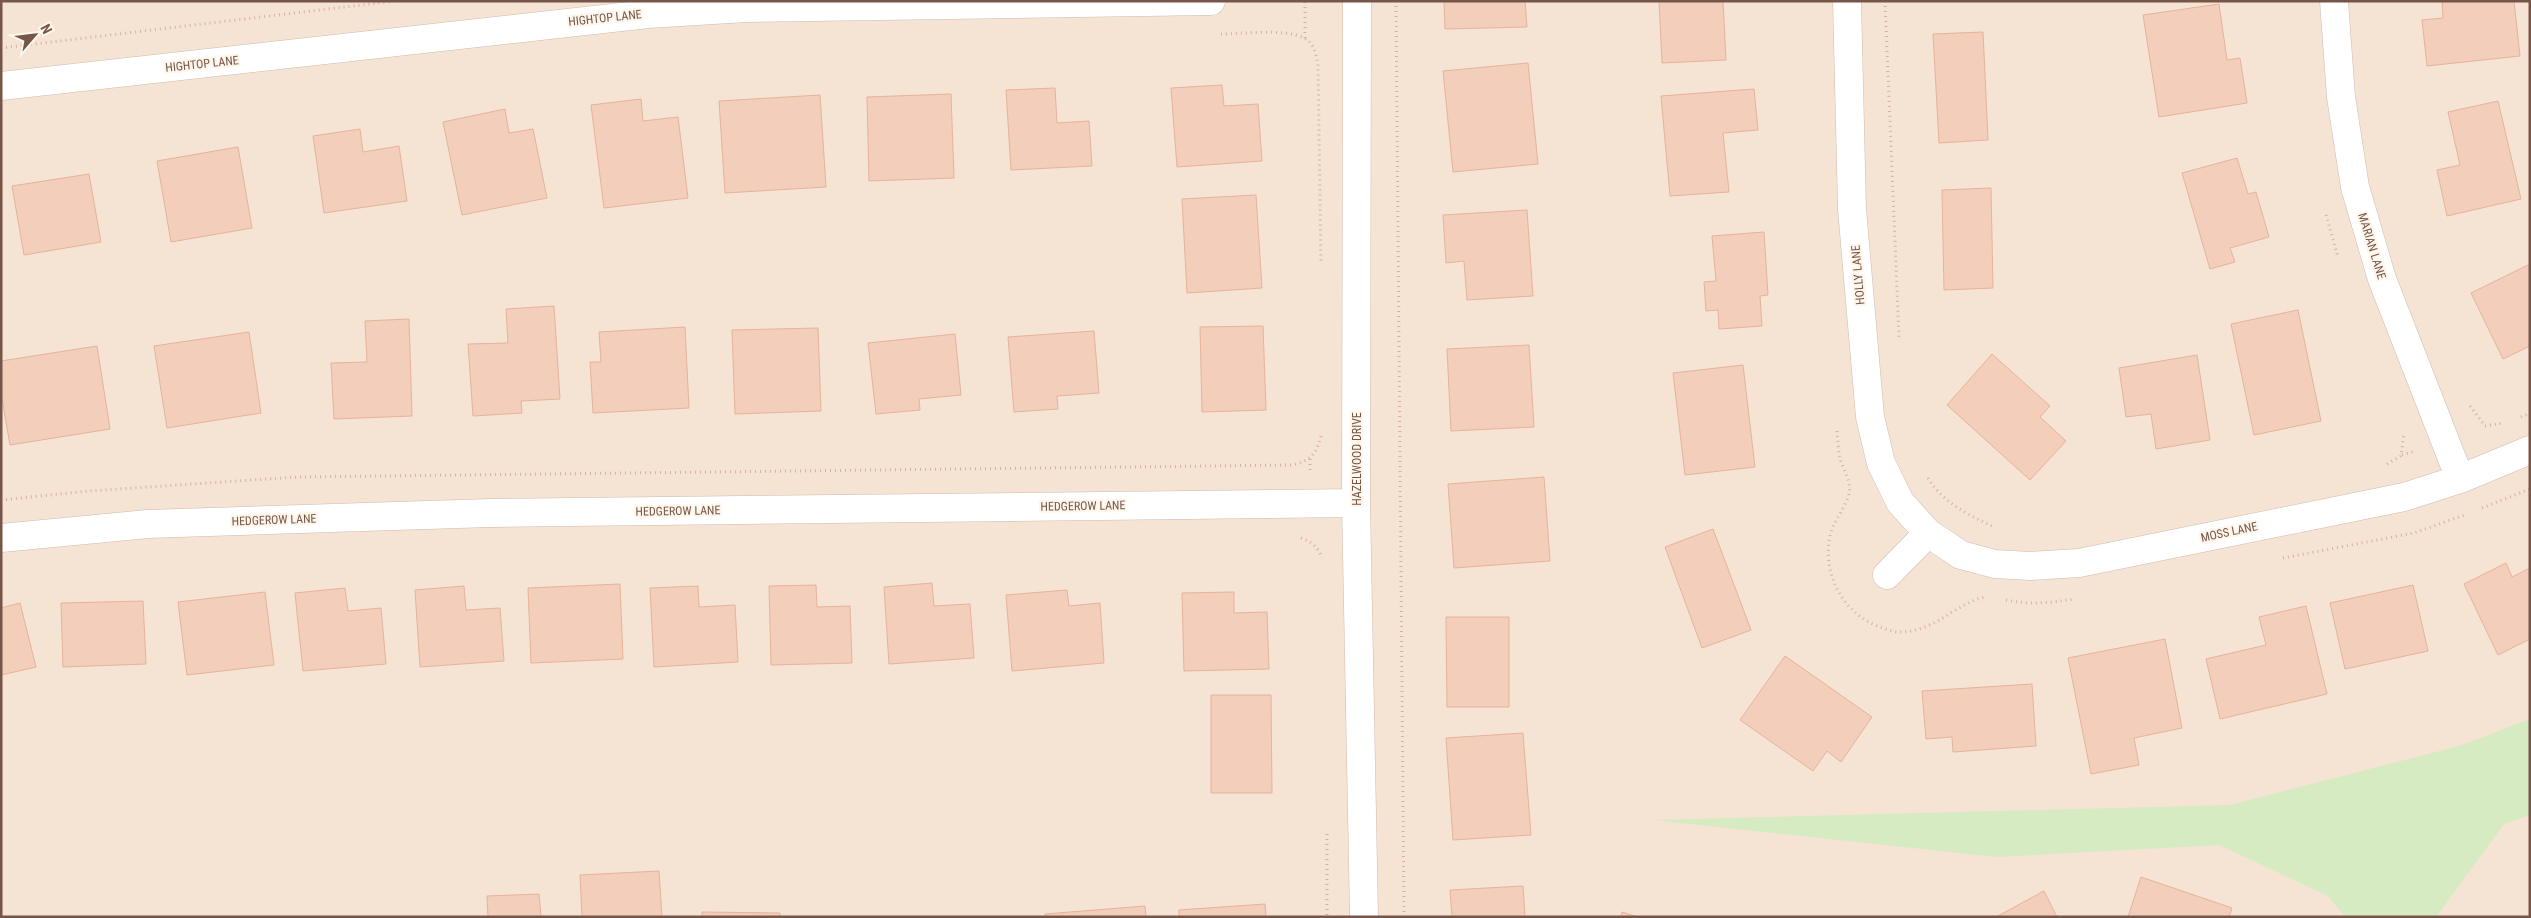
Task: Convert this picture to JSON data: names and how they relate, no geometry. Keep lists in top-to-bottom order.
{
  "streets": {
    "street": [
      "HIGHTOP LANE",
      "MARIAN LANE",
      "HOLLY LANE",
      "HAZELWOOD DRIVE",
      "HEDGEROW LANE",
      "MOSS LANE"
    ]
  },
  "crossings": [
    ["MARIAN LANE", "MOSS LANE"],
    ["HOLLY LANE", "MOSS LANE"],
    ["HAZELWOOD DRIVE", "HEDGEROW LANE"]
  ],
  "north": "top right"
}
